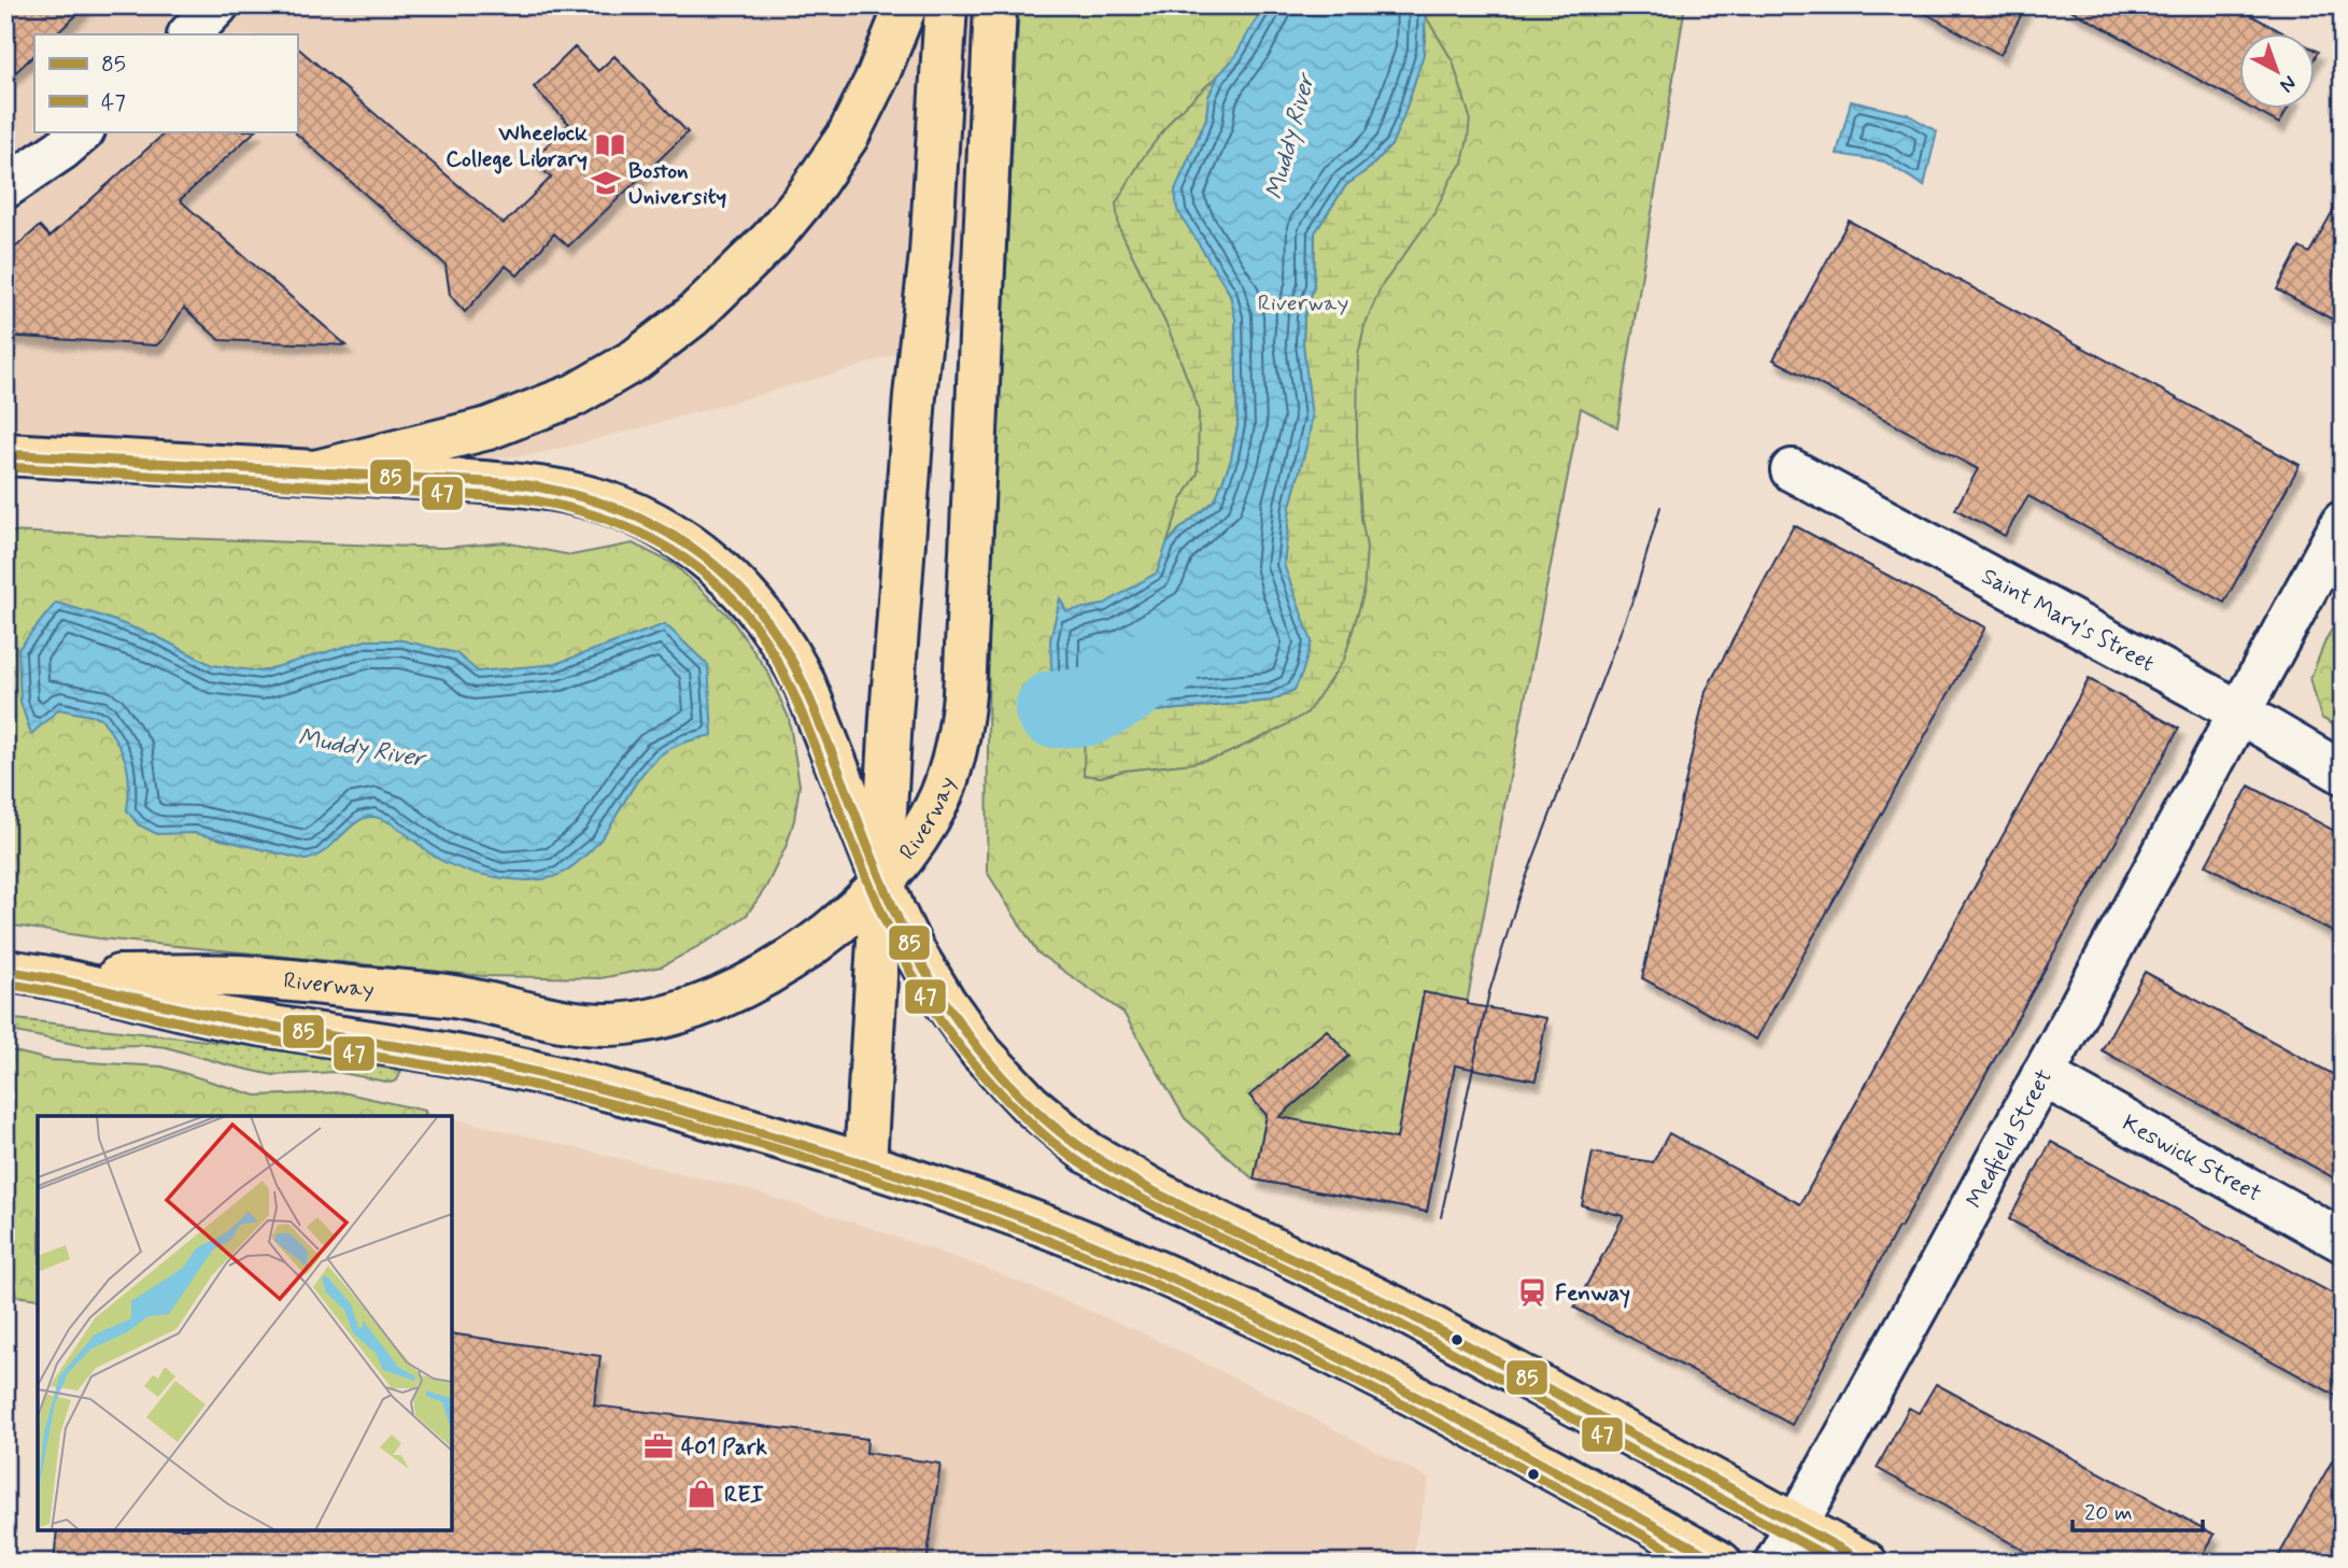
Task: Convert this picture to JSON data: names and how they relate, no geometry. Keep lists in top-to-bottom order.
{
  "streets": {
    "highway": ["Riverway"],
    "street": ["Saint Mary's Street", "Medfield Street", "Keswick Street"]
  },
  "crossings": [
    ["Saint Mary's Street", "Medfield Street"],
    ["Medfield Street", "Keswick Street"]
  ],
  "water": ["Muddy River"],
  "parks": ["Riverway"],
  "places": {
    "library": ["Wheelock College Library"],
    "school or university": ["Boston University"],
    "station": ["Fenway"],
    "office": ["401 Park"],
    "shop": ["REI"]
  },
  "lines": ["transit line 85", "transit line 47"],
  "legend": ["85", "47"],
  "scale_bar": "20 m",
  "north": "bottom right"
}
